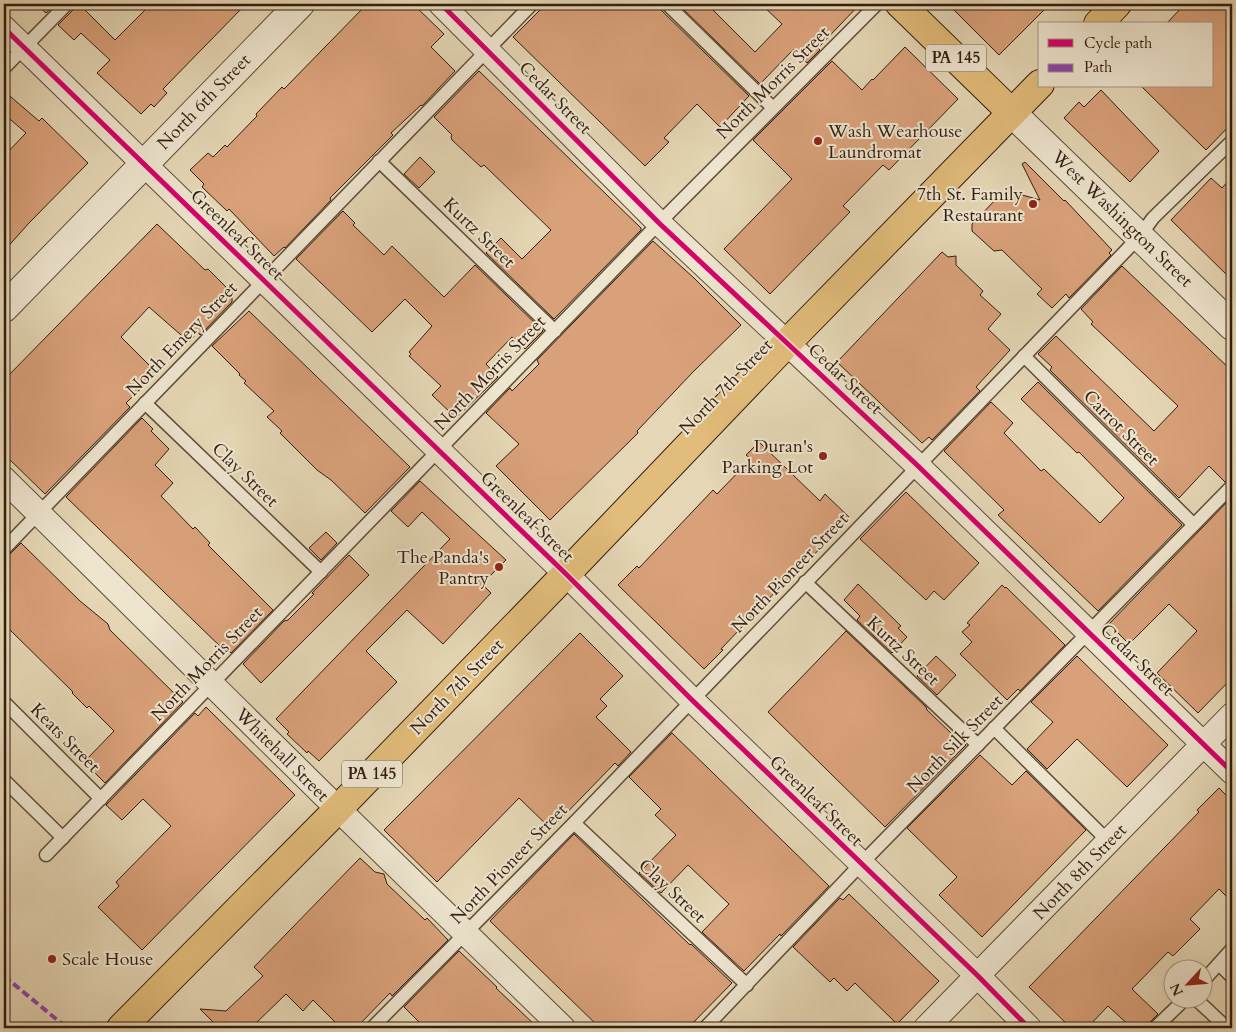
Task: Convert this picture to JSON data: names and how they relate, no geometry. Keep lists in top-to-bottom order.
{
  "streets": {
    "main road": ["PA 145", "North 7th Street"],
    "street": [
      "Cedar Street",
      "North 6th Street",
      "West Washington Street",
      "Greenleaf Street",
      "Whitehall Street",
      "North 8th Street"
    ],
    "lane": [
      "North Morris Street",
      "Kurtz Street",
      "North Emery Street",
      "Carrot Street",
      "Clay Street",
      "North Pioneer Street",
      "Keats Street",
      "North Silk Street"
    ]
  },
  "crossings": [
    ["PA 145", "West Washington Street"],
    ["PA 145", "North 7th Street"],
    ["North Morris Street", "Cedar Street"],
    ["North Morris Street", "Kurtz Street"],
    ["North Morris Street", "Greenleaf Street"],
    ["North Morris Street", "Clay Street"],
    ["North Morris Street", "Keats Street"],
    ["North Morris Street", "Whitehall Street"],
    ["Cedar Street", "North Emery Street"],
    ["Cedar Street", "North 7th Street"],
    ["Cedar Street", "North Pioneer Street"],
    ["Cedar Street", "North Silk Street"],
    ["Cedar Street", "North 8th Street"],
    ["North 6th Street", "Greenleaf Street"],
    ["West Washington Street", "North 7th Street"],
    ["West Washington Street", "North Pioneer Street"],
    ["Kurtz Street", "North Emery Street"],
    ["Kurtz Street", "North Pioneer Street"],
    ["Kurtz Street", "North Silk Street"],
    ["Greenleaf Street", "North Emery Street"],
    ["Greenleaf Street", "North 7th Street"],
    ["Greenleaf Street", "North Pioneer Street"],
    ["Greenleaf Street", "North Silk Street"],
    ["Greenleaf Street", "North 8th Street"],
    ["North Emery Street", "Clay Street"],
    ["North Emery Street", "Whitehall Street"],
    ["North 7th Street", "Whitehall Street"],
    ["Carrot Street", "North Pioneer Street"],
    ["Carrot Street", "North Silk Street"],
    ["Clay Street", "North Pioneer Street"],
    ["Clay Street", "North Silk Street"],
    ["North Pioneer Street", "Whitehall Street"]
  ],
  "places": [
    "Wash Wearhouse Laundromat",
    "7th St. Family Restaurant",
    "Duran's Parking Lot",
    "The Panda's Pantry",
    "Scale House"
  ],
  "legend": ["Cycle path", "Path"],
  "north": "bottom left"
}
